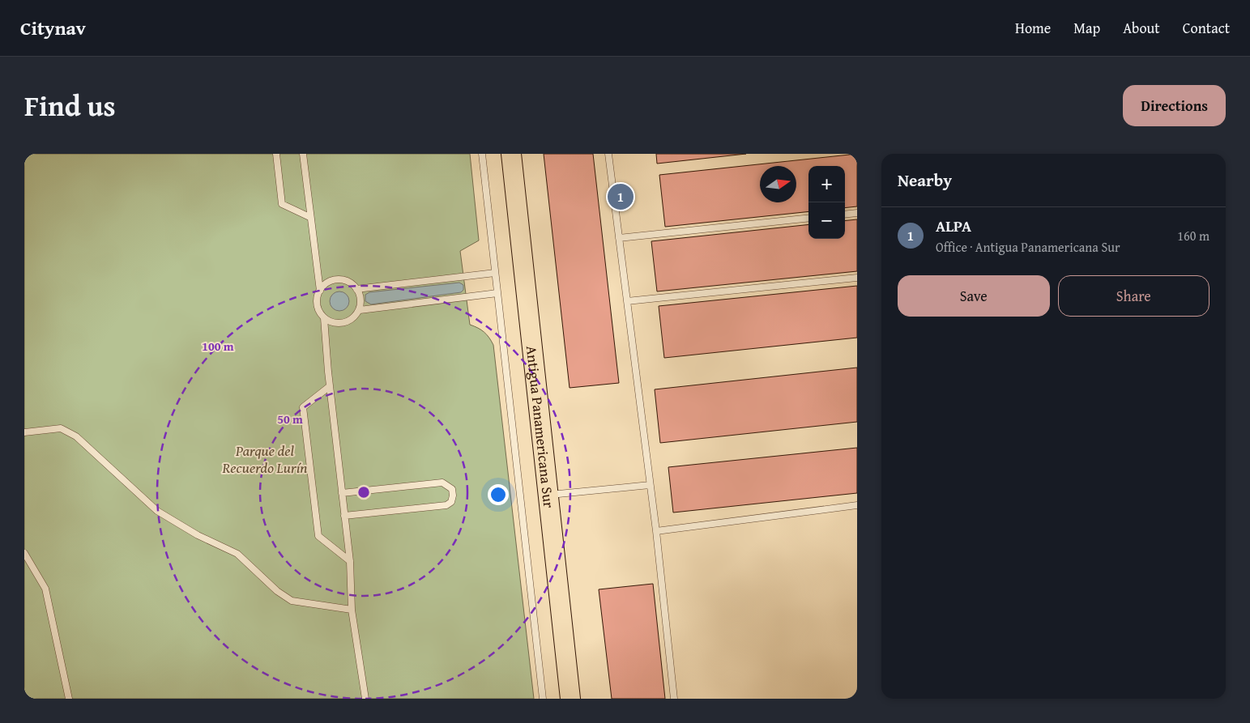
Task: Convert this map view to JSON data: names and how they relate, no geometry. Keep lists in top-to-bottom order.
{
  "streets": {
    "main road": ["Antigua Panamericana Sur"]
  },
  "parks": ["Parque del Recuerdo Lurín"],
  "north": "right",
  "page": {
    "header": "Citynav",
    "nav": [
      "Home",
      "Map",
      "About",
      "Contact"
    ],
    "title": "Find us",
    "buttons": [
      "Directions",
      ["Save", "Share"]
    ],
    "heading": "Nearby",
    "map_buttons": ["+", "−"],
    "pins": "1",
    "list": [
      {
        "mark": "1",
        "name": "ALPA",
        "note": "Office · Antigua Panamericana Sur",
        "value": "160 m"
      }
    ]
  },
  "rings": ["100 m", "50 m"]
}
